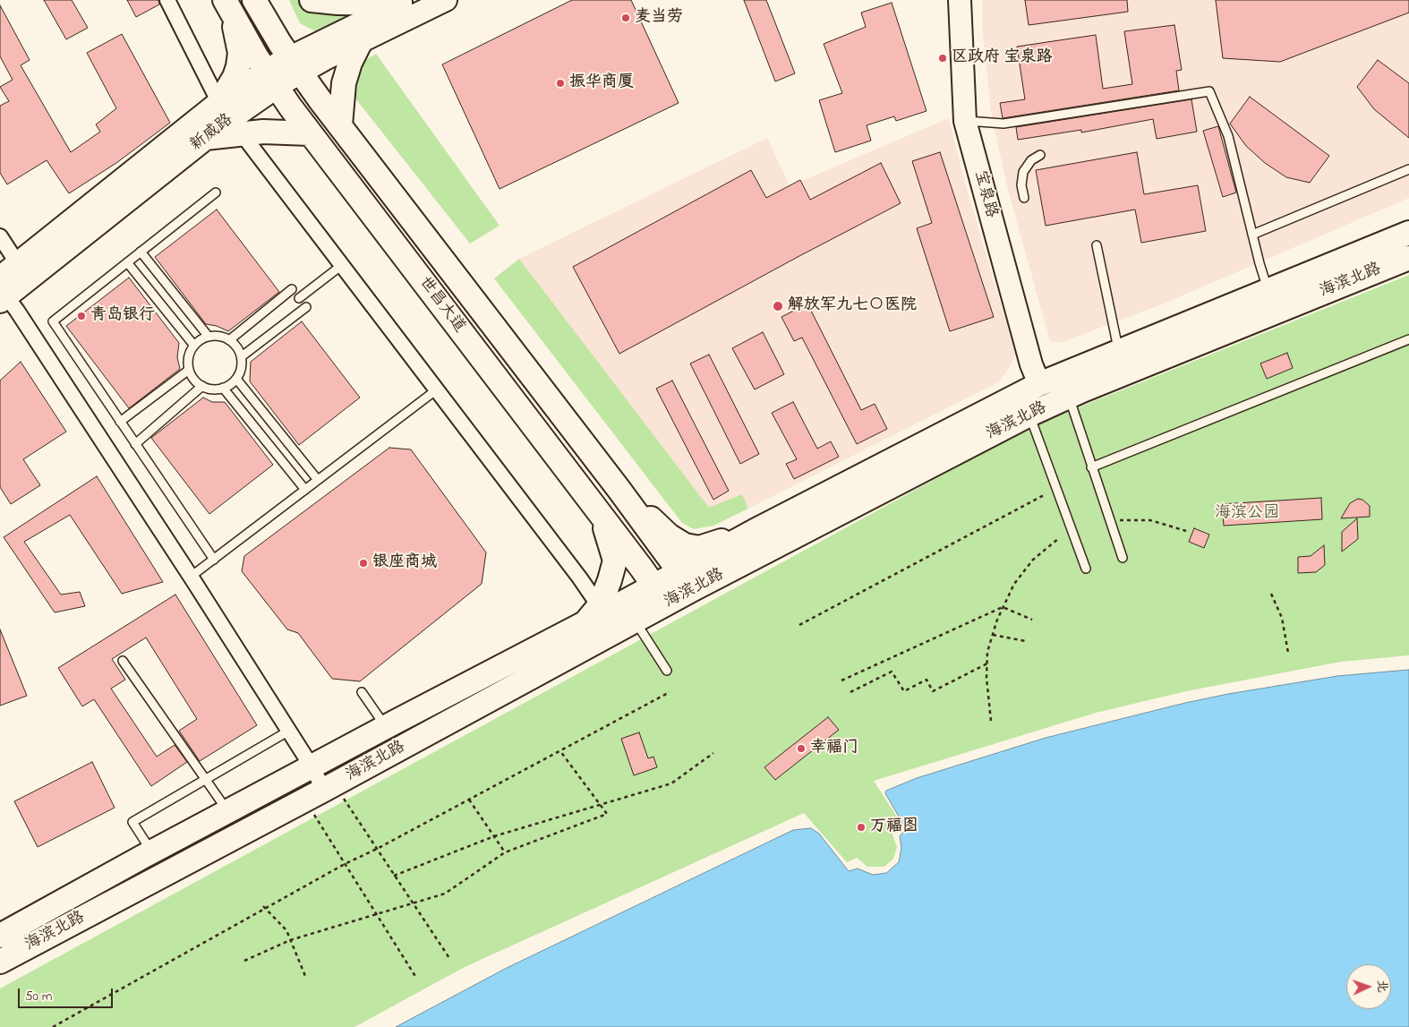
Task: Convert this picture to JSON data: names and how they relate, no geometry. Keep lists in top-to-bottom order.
{
  "streets": {
    "main road": ["新威路", "海滨北路", "世昌大道"],
    "street": ["宝泉路"]
  },
  "crossings": [
    ["新威路", "世昌大道"],
    ["宝泉路", "海滨北路"],
    ["海滨北路", "世昌大道"]
  ],
  "parks": ["海滨公园"],
  "places": [
    "麦当劳",
    "区政府 宝泉路",
    "振华商厦",
    "解放军九七〇医院",
    "青岛银行",
    "银座商城",
    "幸福门",
    "万福图"
  ],
  "scale_bar": "50 m",
  "north": "right"
}
